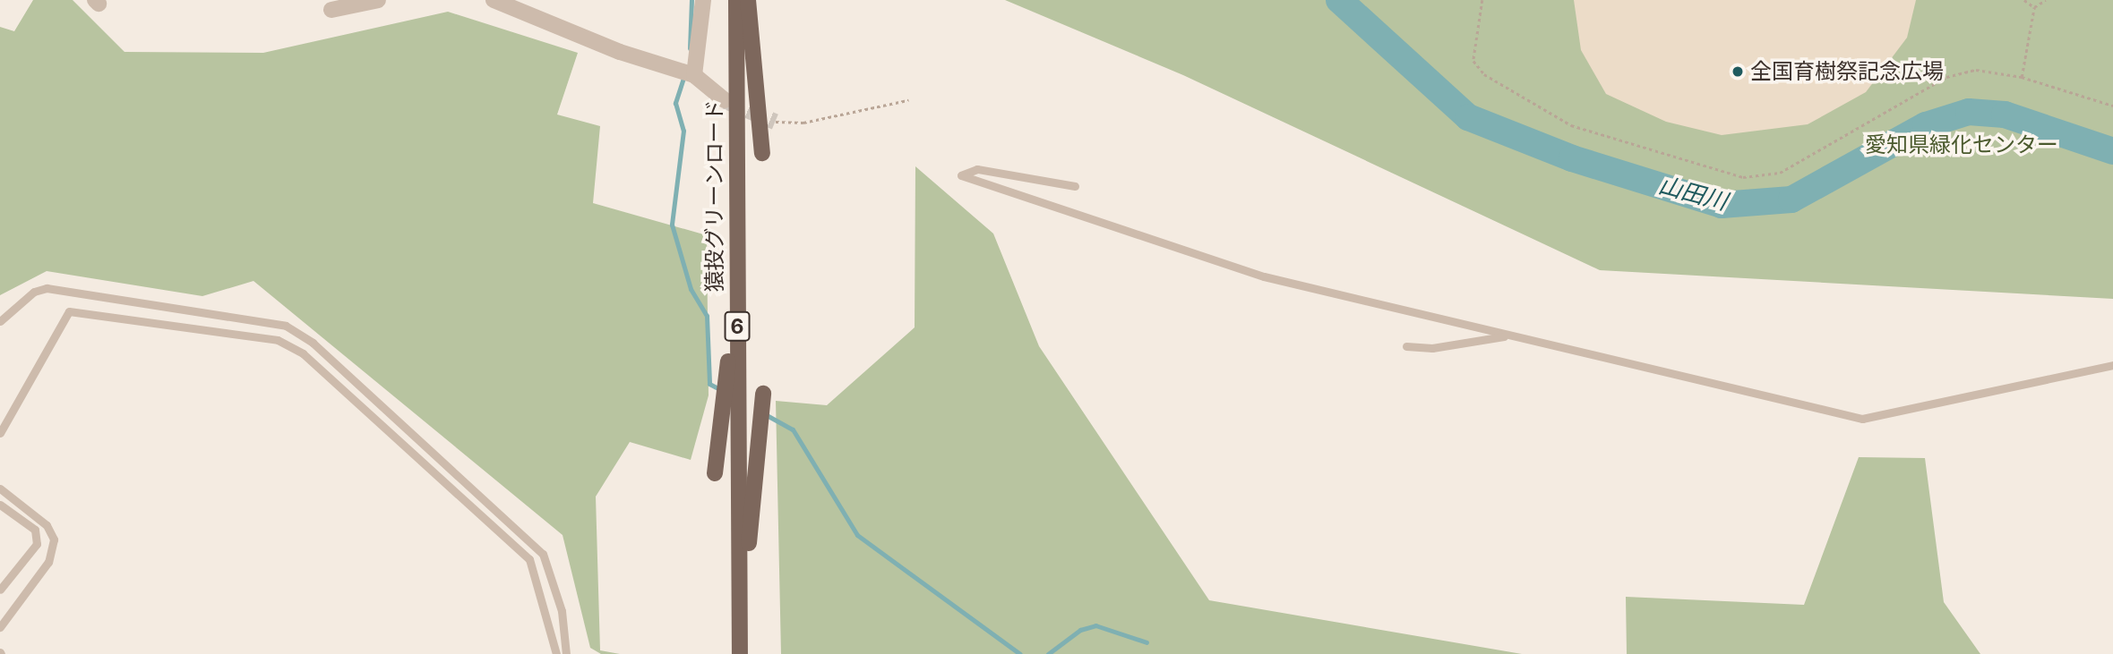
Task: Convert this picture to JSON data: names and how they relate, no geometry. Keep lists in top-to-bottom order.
{
  "streets": {
    "main road": ["猿投グリーンロード", "6"]
  },
  "water": ["山田川"],
  "parks": ["愛知県緑化センター"],
  "places": ["全国育樹祭記念広場"]
}
